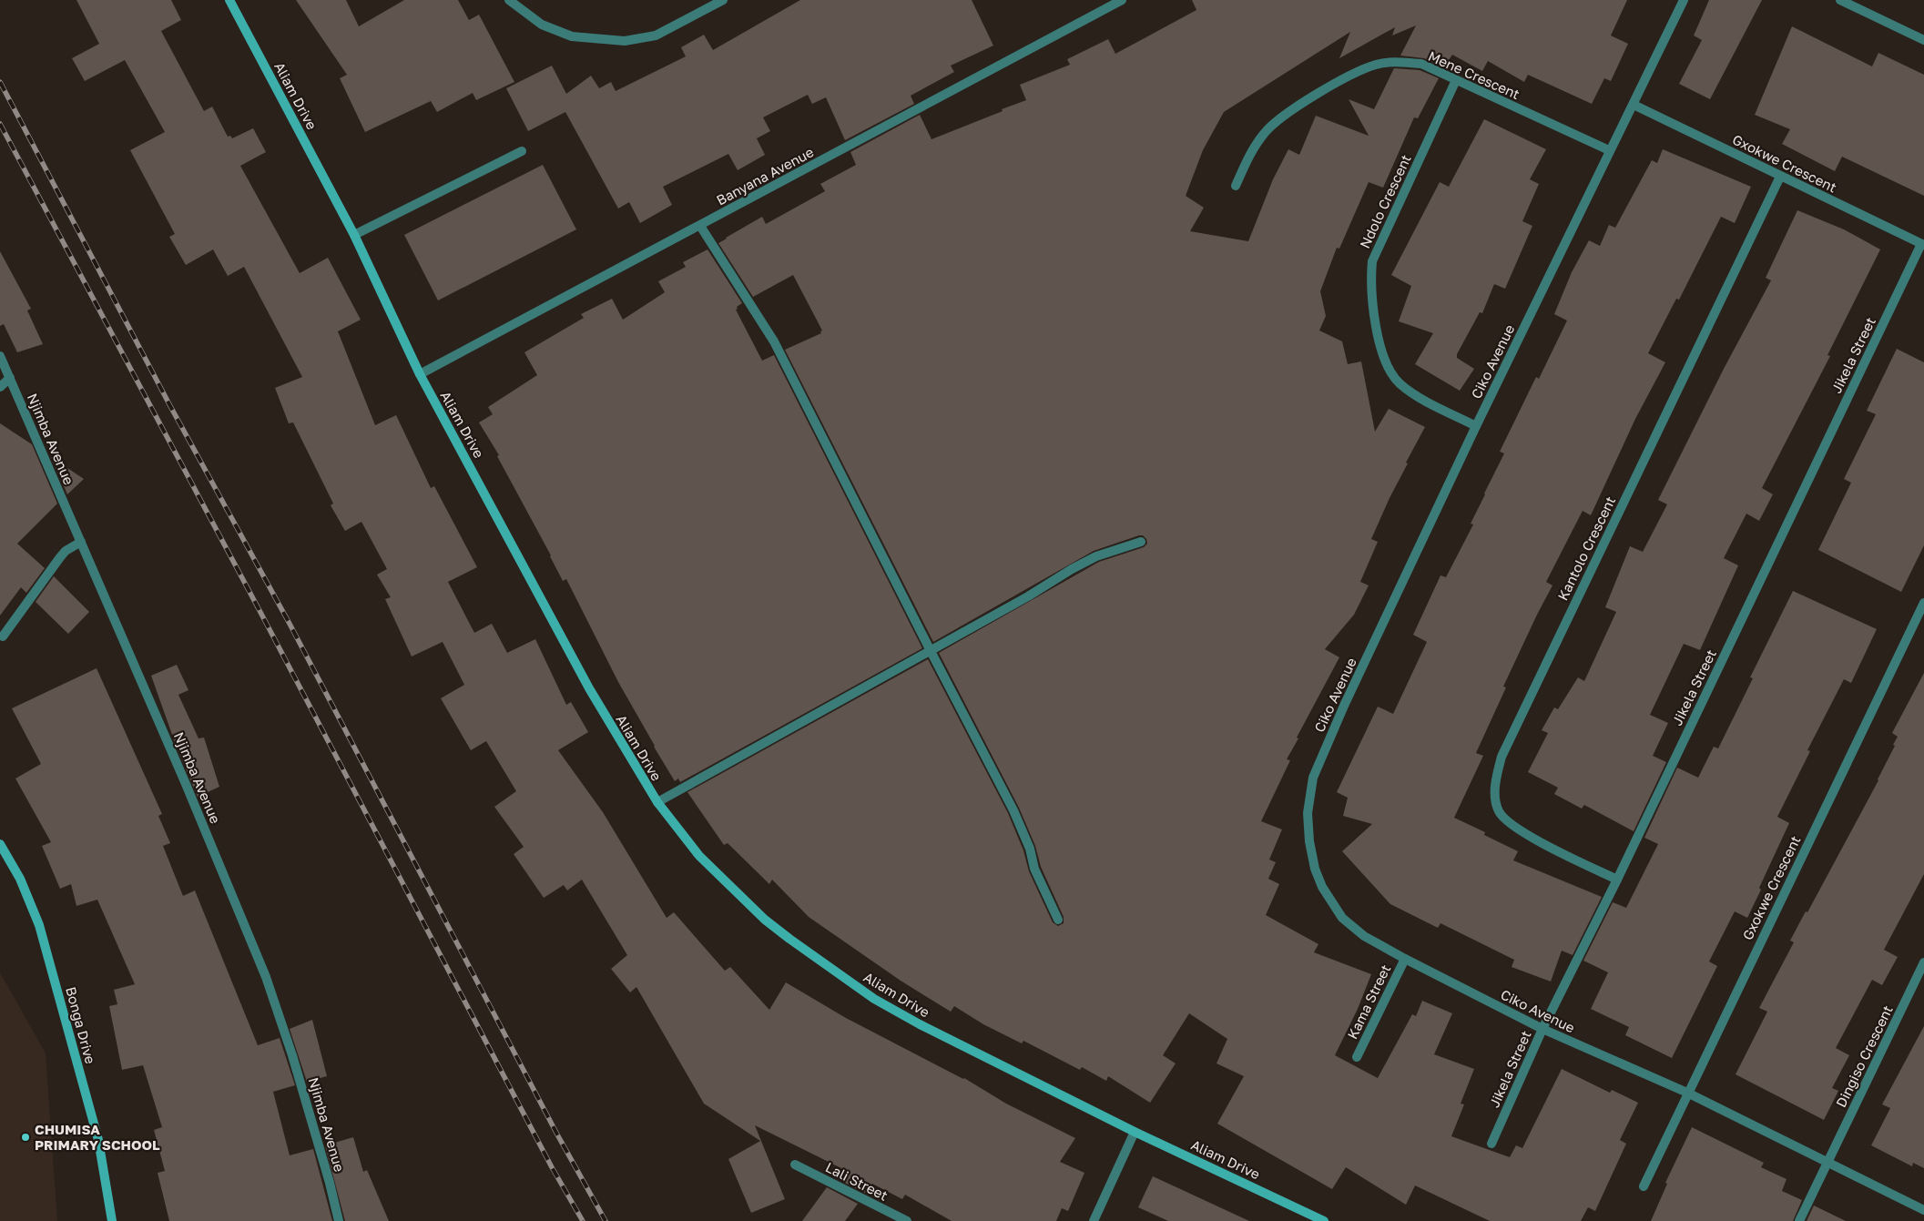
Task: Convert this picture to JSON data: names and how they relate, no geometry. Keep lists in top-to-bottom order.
{
  "streets": {
    "street": [
      "Mene Crescent",
      "Aliam Drive",
      "Gxokwe Crescent",
      "Banyana Avenue",
      "Ndolo Crescent",
      "Jikela Street",
      "Ciko Avenue",
      "Njimba Avenue",
      "Kantolo Crescent",
      "Kama Street",
      "Bonga Drive",
      "Dingiso Crescent",
      "Lali Street"
    ]
  },
  "crossings": [
    ["Mene Crescent", "Ndolo Crescent"],
    ["Mene Crescent", "Ciko Avenue"],
    ["Aliam Drive", "Banyana Avenue"],
    ["Gxokwe Crescent", "Jikela Street"],
    ["Gxokwe Crescent", "Ciko Avenue"],
    ["Gxokwe Crescent", "Kantolo Crescent"],
    ["Ndolo Crescent", "Ciko Avenue"],
    ["Jikela Street", "Ciko Avenue"],
    ["Jikela Street", "Kantolo Crescent"],
    ["Ciko Avenue", "Kama Street"],
    ["Ciko Avenue", "Dingiso Crescent"]
  ],
  "places": ["CHUMISA PRIMARY SCHOOL"]
}
